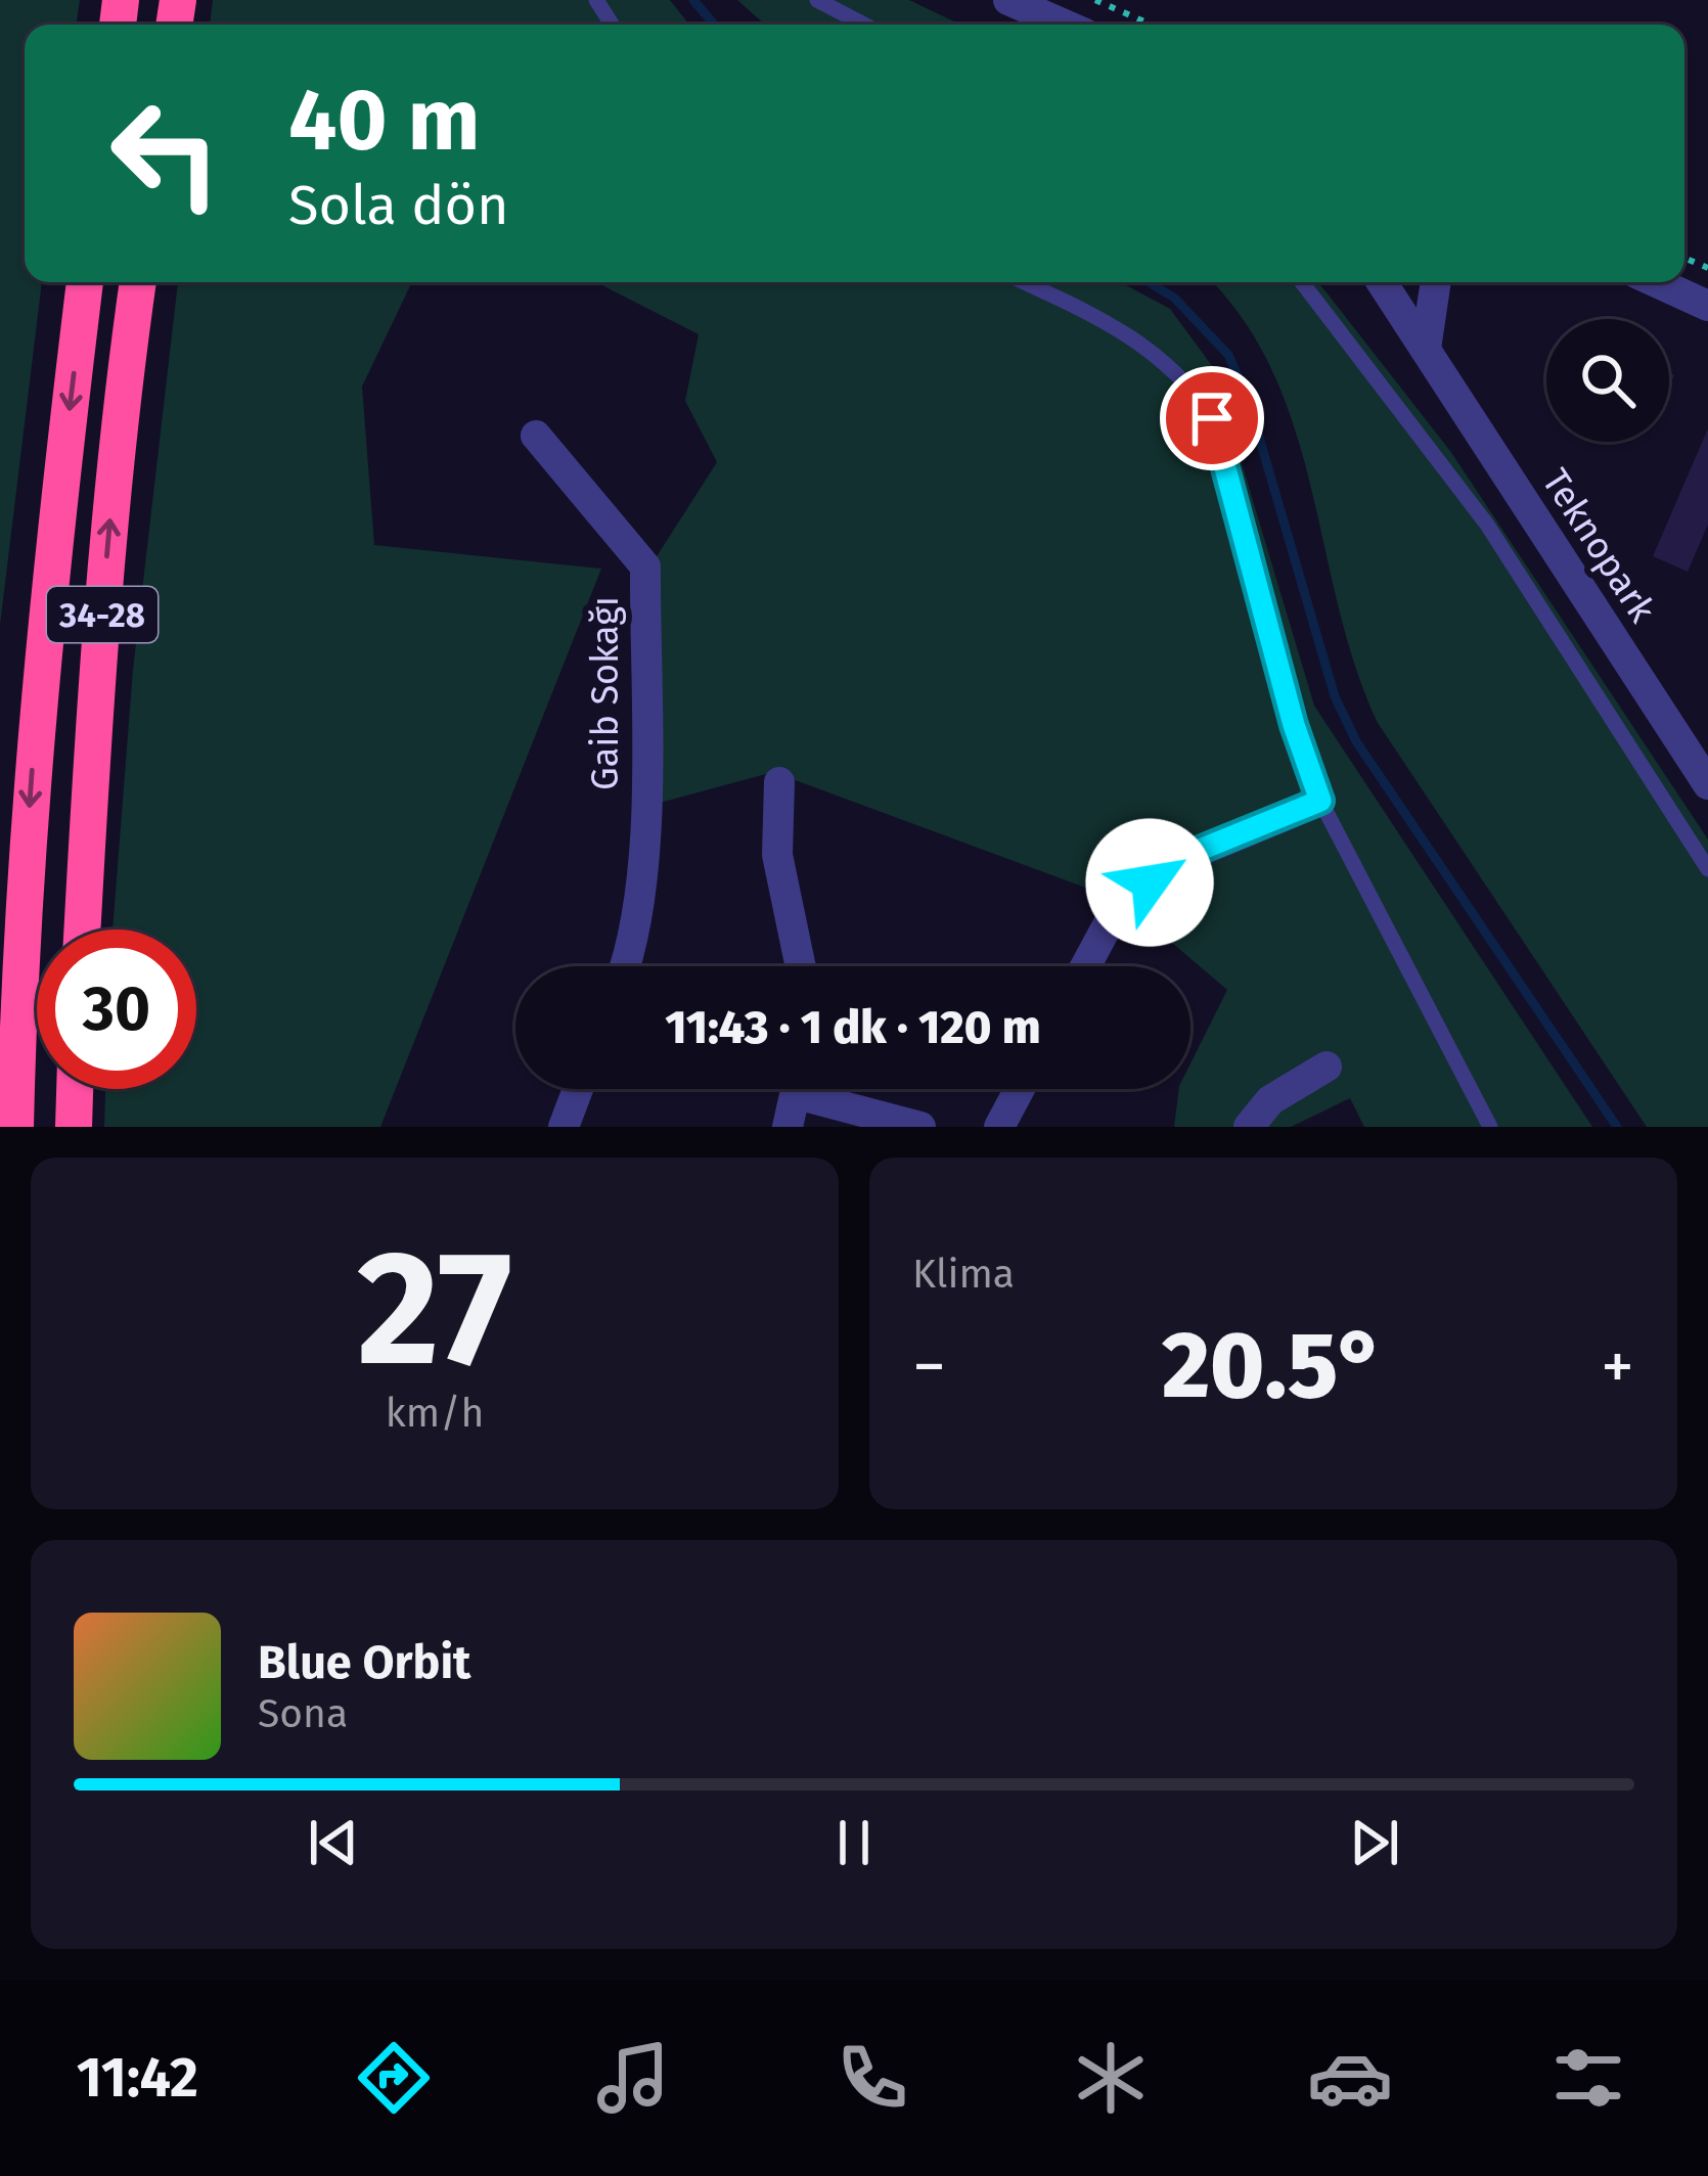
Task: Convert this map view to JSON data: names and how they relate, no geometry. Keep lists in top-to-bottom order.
{
  "streets": {
    "highway": ["34-28"],
    "street": ["Teknopark", "Gaib Sokağı"]
  },
  "page": {
    "turn": ["40 m", "Sola dön"],
    "limit": "30",
    "trip": "11:43 · 1 dk · 120 m",
    "tile": [
      ["27", "km/h"],
      "Klima"
    ],
    "heat": ["−", "20.5°", "+"],
    "song": ["Blue Orbit", "Sona"],
    "tabs": "11:42"
  }
}
